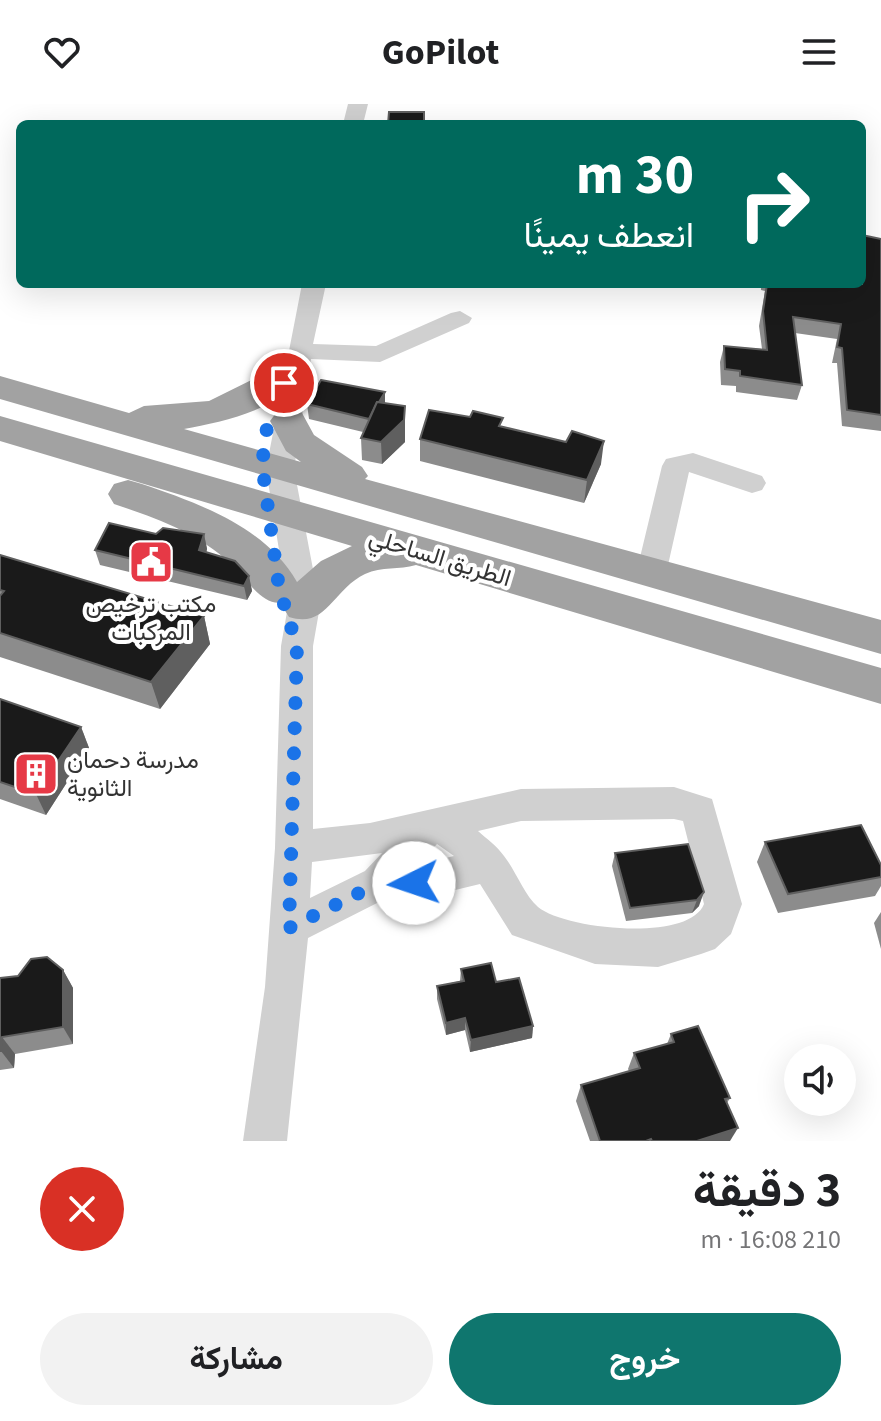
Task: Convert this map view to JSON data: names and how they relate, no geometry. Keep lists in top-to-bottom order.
{
  "streets": {
    "highway": ["الطريق الساحلي"]
  },
  "places": {
    "public building": ["مكتب ترخيص المركبات"],
    "building": ["مدرسة دحمان الثانوية"]
  },
  "page": {
    "header": "GoPilot",
    "turn": ["30 m", "انعطف يمينًا"],
    "heading": ["3 دقيقة", "210 m · 16:08"],
    "buttons": ["خروج", "مشاركة"]
  }
}
